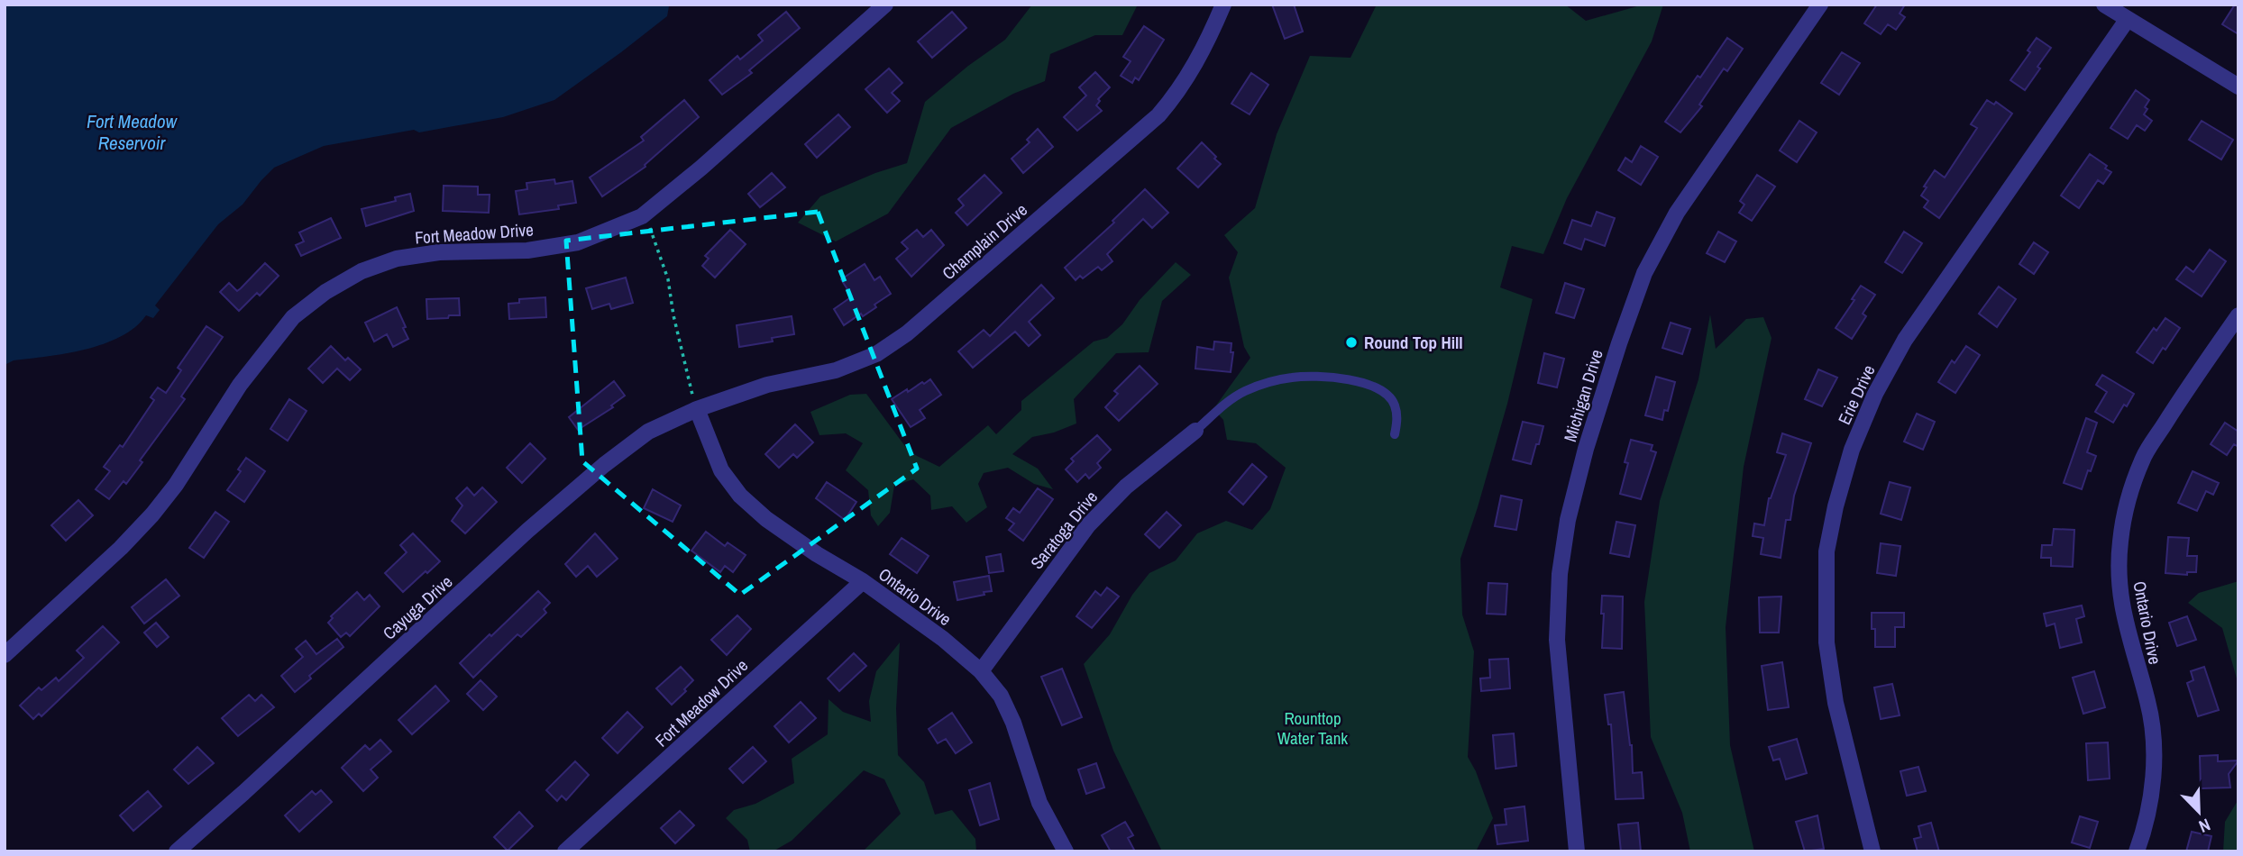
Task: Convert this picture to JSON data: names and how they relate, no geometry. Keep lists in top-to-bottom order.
{
  "streets": {
    "street": [
      "Fort Meadow Drive",
      "Champlain Drive",
      "Erie Drive",
      "Michigan Drive",
      "Saratoga Drive",
      "Ontario Drive",
      "Cayuga Drive"
    ]
  },
  "crossings": [
    ["Fort Meadow Drive", "Ontario Drive"],
    ["Champlain Drive", "Ontario Drive"],
    ["Champlain Drive", "Cayuga Drive"],
    ["Saratoga Drive", "Ontario Drive"],
    ["Ontario Drive", "Cayuga Drive"]
  ],
  "water": ["Fort Meadow Reservoir"],
  "parks": ["Rounttop Water Tank"],
  "places": ["Round Top Hill"],
  "north": "bottom right"
}
